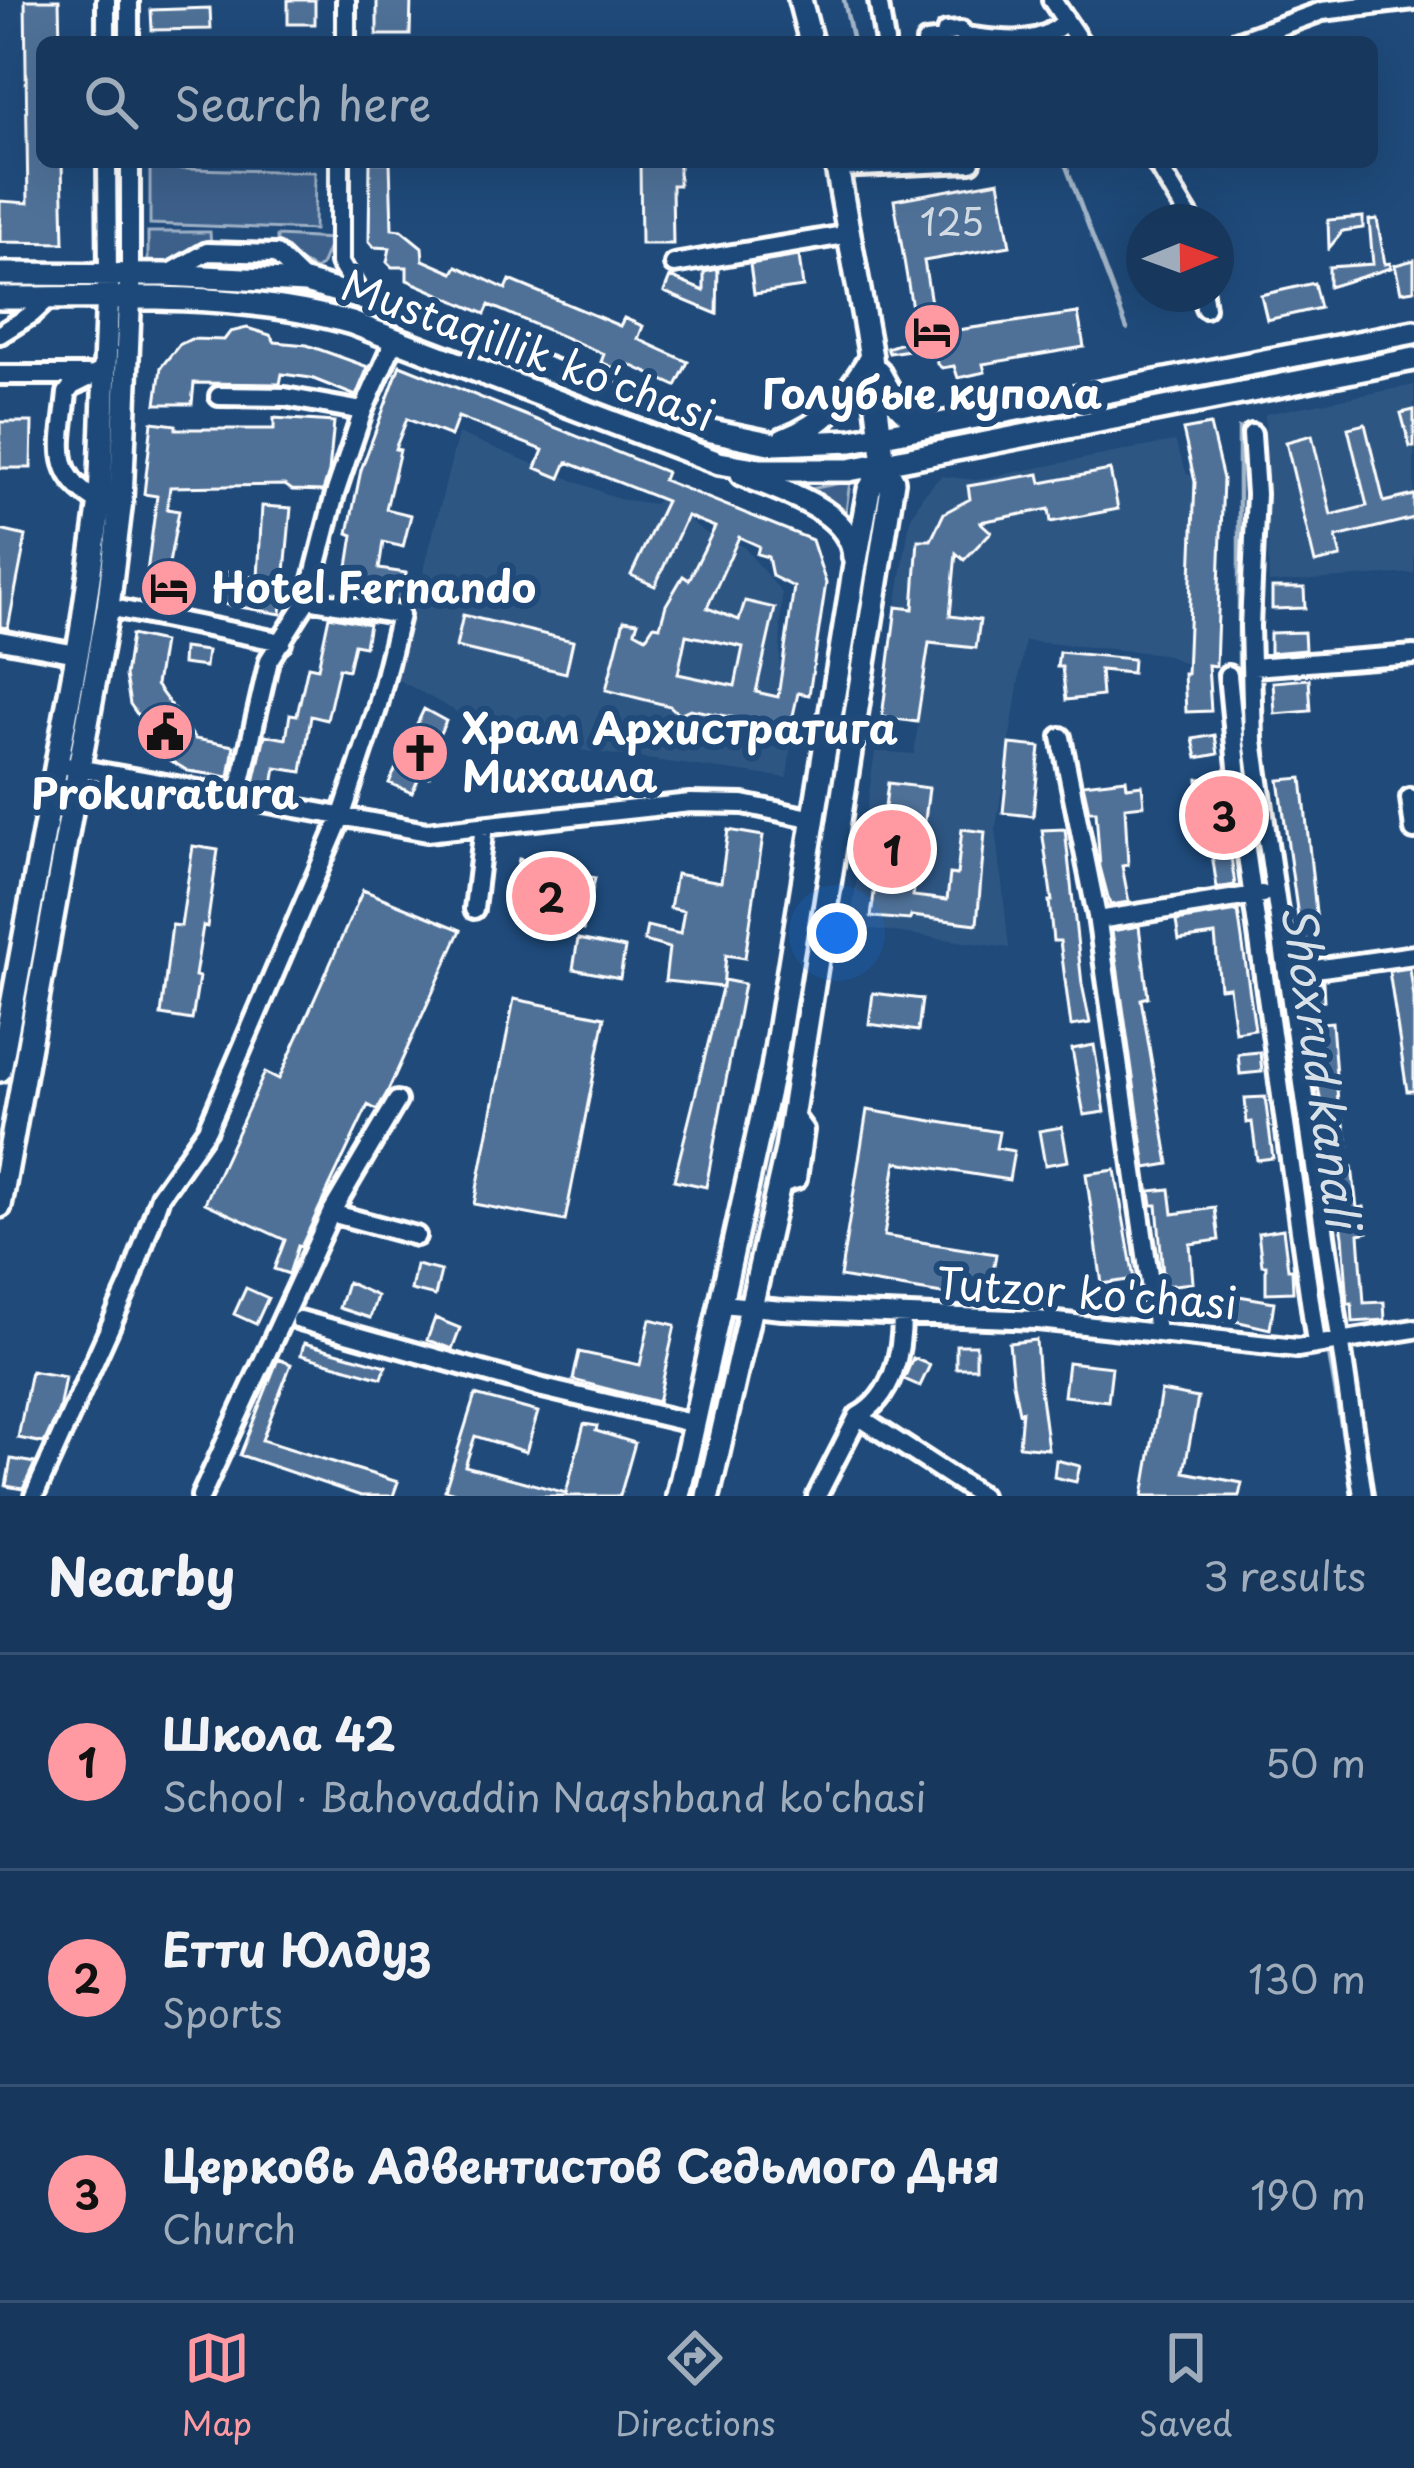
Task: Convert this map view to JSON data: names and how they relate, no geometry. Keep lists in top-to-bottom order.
{
  "streets": {
    "main road": ["Mustaqillik ko'chasi"],
    "street": ["Tutzor ko'chasi"]
  },
  "water": ["Shoxrud kanali"],
  "places": {
    "hotel": ["Голубые купола", "Hotel Fernando"],
    "public building": ["Prokuratura"],
    "church": ["Храм Архистратига Михаила"]
  },
  "house_numbers": ["125"],
  "north": "right",
  "page": {
    "search": "Search here",
    "pins": ["3", "1", "2"],
    "heading": ["Nearby", "3 results"],
    "list": [
      {
        "mark": "1",
        "name": "Школа 42",
        "note": "School · Bahovaddin Naqshband ko'chasi",
        "value": "50 m"
      },
      {
        "mark": "2",
        "name": "Етти Юлдуз",
        "note": "Sports",
        "value": "130 m"
      },
      {
        "mark": "3",
        "name": "Церковь Адвентистов Седьмого Дня",
        "note": "Church",
        "value": "190 m"
      }
    ],
    "nav": ["Map", "Directions", "Saved"]
  }
}
